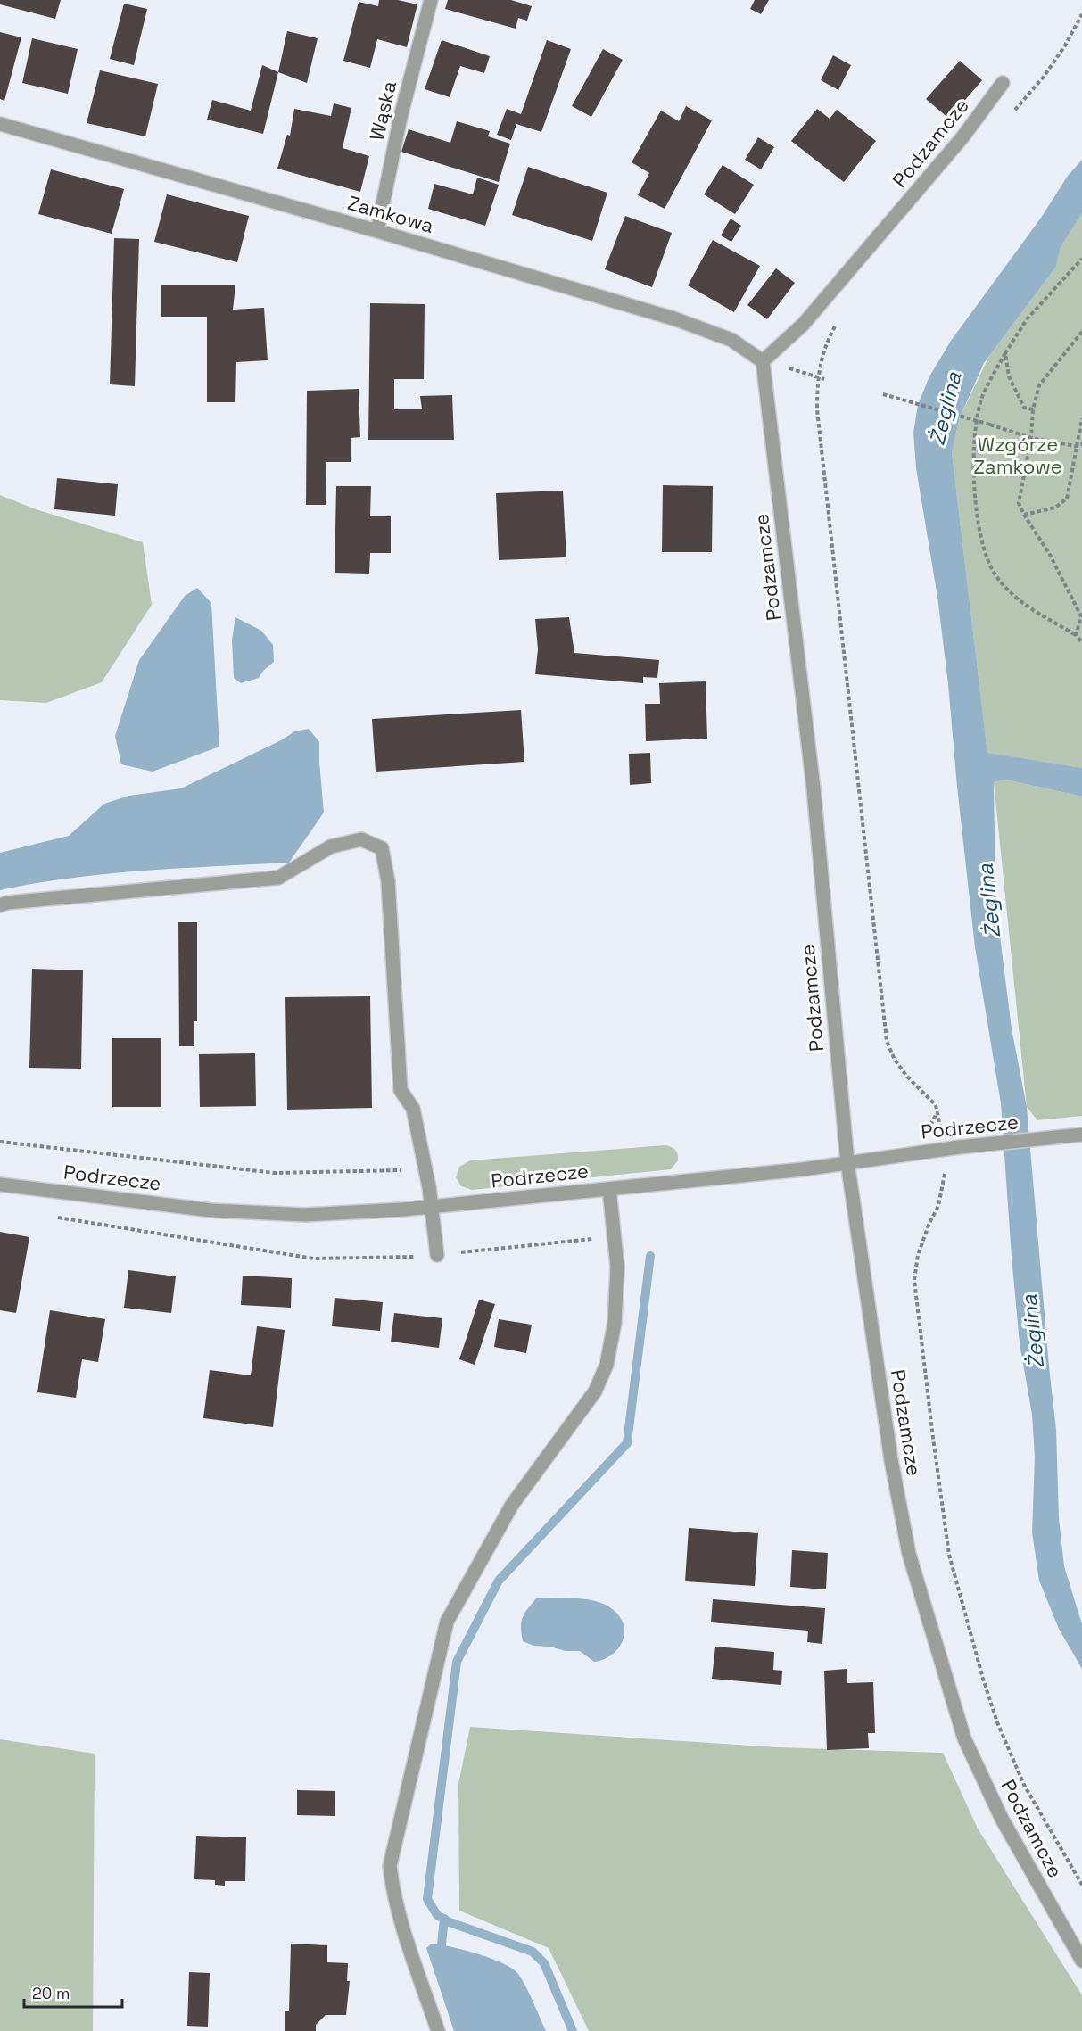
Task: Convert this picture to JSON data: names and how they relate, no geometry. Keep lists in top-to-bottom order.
{
  "streets": {
    "street": [
      "Wąska",
      "Podzamcze",
      "Zamkowa",
      "Podrzecze"
    ]
  },
  "crossings": [
    ["Wąska", "Zamkowa"],
    ["Podzamcze", "Zamkowa"],
    ["Podzamcze", "Podrzecze"]
  ],
  "water": ["Żeglina"],
  "parks": ["Wzgórze Zamkowe"],
  "scale_bar": "20 m"
}
